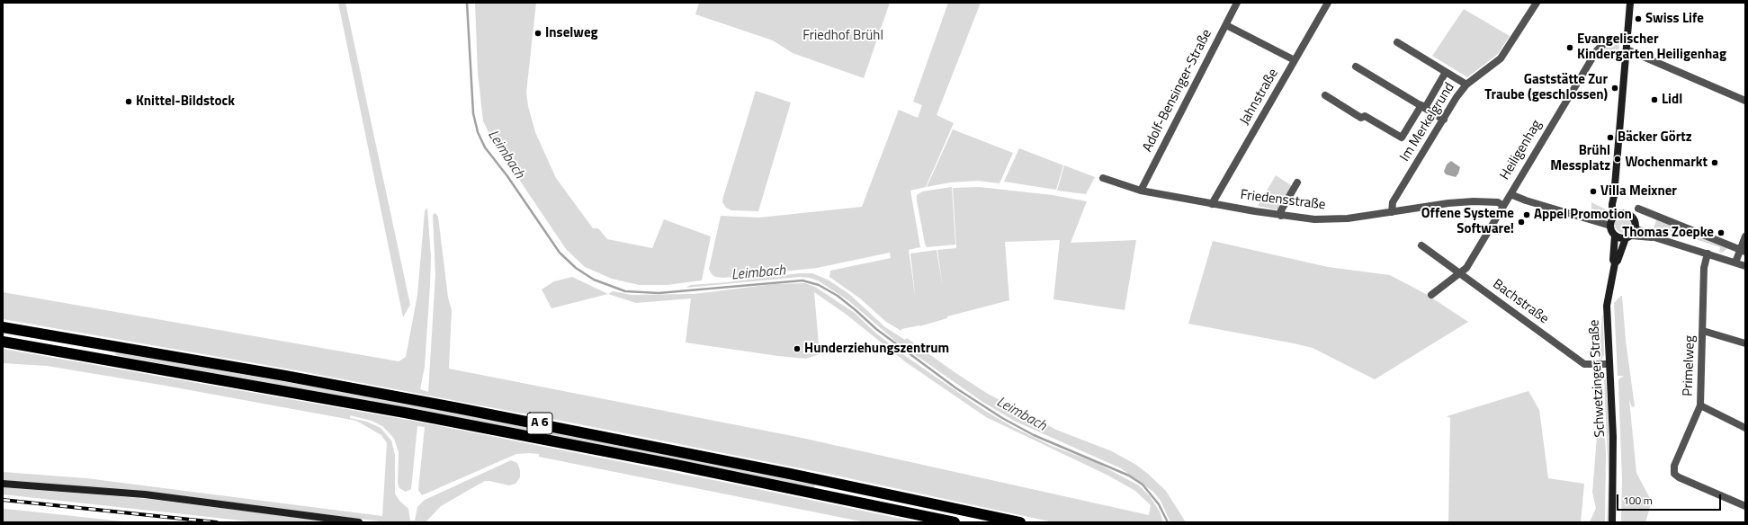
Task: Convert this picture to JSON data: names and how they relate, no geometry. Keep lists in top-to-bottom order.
{
  "streets": {
    "highway": ["A 6"],
    "main road": ["Schwetzinger Straße"],
    "street": [
      "Adolf-Bensinger-Straße",
      "Jahnstraße",
      "Im Merkelgrund",
      "Heiligenhag",
      "Friedensstraße",
      "Bachstraße",
      "Primelweg"
    ]
  },
  "crossings": [
    ["Adolf-Bensinger-Straße", "Friedensstraße"],
    ["Jahnstraße", "Friedensstraße"],
    ["Im Merkelgrund", "Friedensstraße"],
    ["Heiligenhag", "Friedensstraße"],
    ["Heiligenhag", "Bachstraße"],
    ["Bachstraße", "Schwetzinger Straße"]
  ],
  "water": ["Leimbach"],
  "parks": ["Friedhof Brühl"],
  "places": [
    "Swiss Life",
    "Inselweg",
    "Evangelischer Kindergarten Heiligenhag",
    "Gaststätte Zur Traube (geschlossen)",
    "Lidl",
    "Knittel-Bildstock",
    "Bäcker Görtz",
    "Brühl Messplatz",
    "Wochenmarkt",
    "Villa Meixner",
    "Appel Promotion",
    "Offene Systeme Software!",
    "Thomas Zoepke",
    "Hunderziehungszentrum"
  ],
  "scale_bar": "100 m"
}
